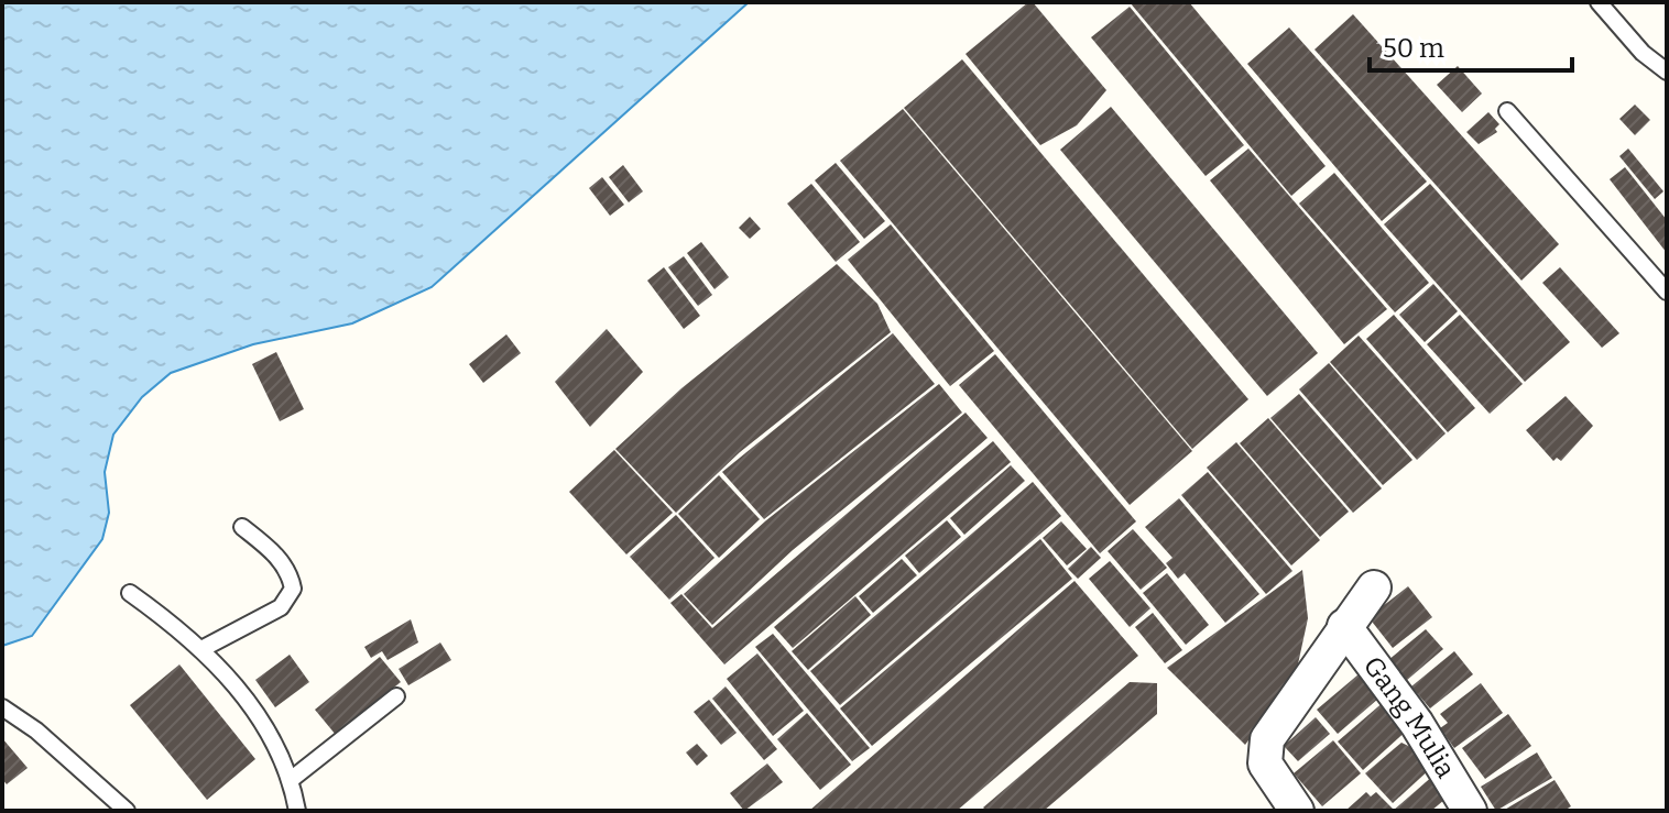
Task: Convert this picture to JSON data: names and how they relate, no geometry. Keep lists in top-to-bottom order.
{
  "streets": {
    "street": ["Gang Mulia"]
  },
  "scale_bar": "50 m"
}
